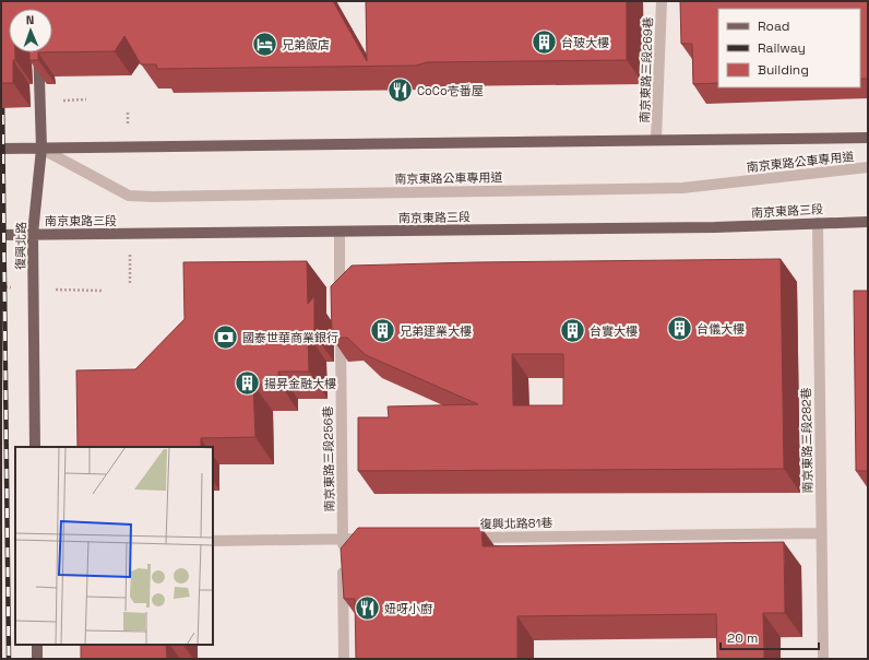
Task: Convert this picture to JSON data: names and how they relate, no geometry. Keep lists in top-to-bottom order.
{
  "streets": {
    "main road": ["南京東路三段", "復興北路"],
    "street": [
      "南京東路三段269巷",
      "南京東路公車專用道",
      "南京東路三段282巷",
      "南京東路三段256巷",
      "復興北路81巷"
    ]
  },
  "crossings": [
    ["南京東路公車專用道", "復興北路"],
    ["南京東路三段", "復興北路"],
    ["南京東路三段", "南京東路三段282巷"],
    ["南京東路三段282巷", "復興北路81巷"]
  ],
  "places": {
    "building": [
      "台玻大樓",
      "台儀大樓",
      "兄弟建業大樓",
      "台實大樓",
      "揚昇金融大樓"
    ],
    "hotel": ["兄弟飯店"],
    "restaurant": ["CoCo壱番屋", "妞呀小廚"],
    "bank": ["國泰世華商業銀行"]
  },
  "legend": ["Road", "Railway", "Building"],
  "scale_bar": "20 m",
  "north": "top"
}
